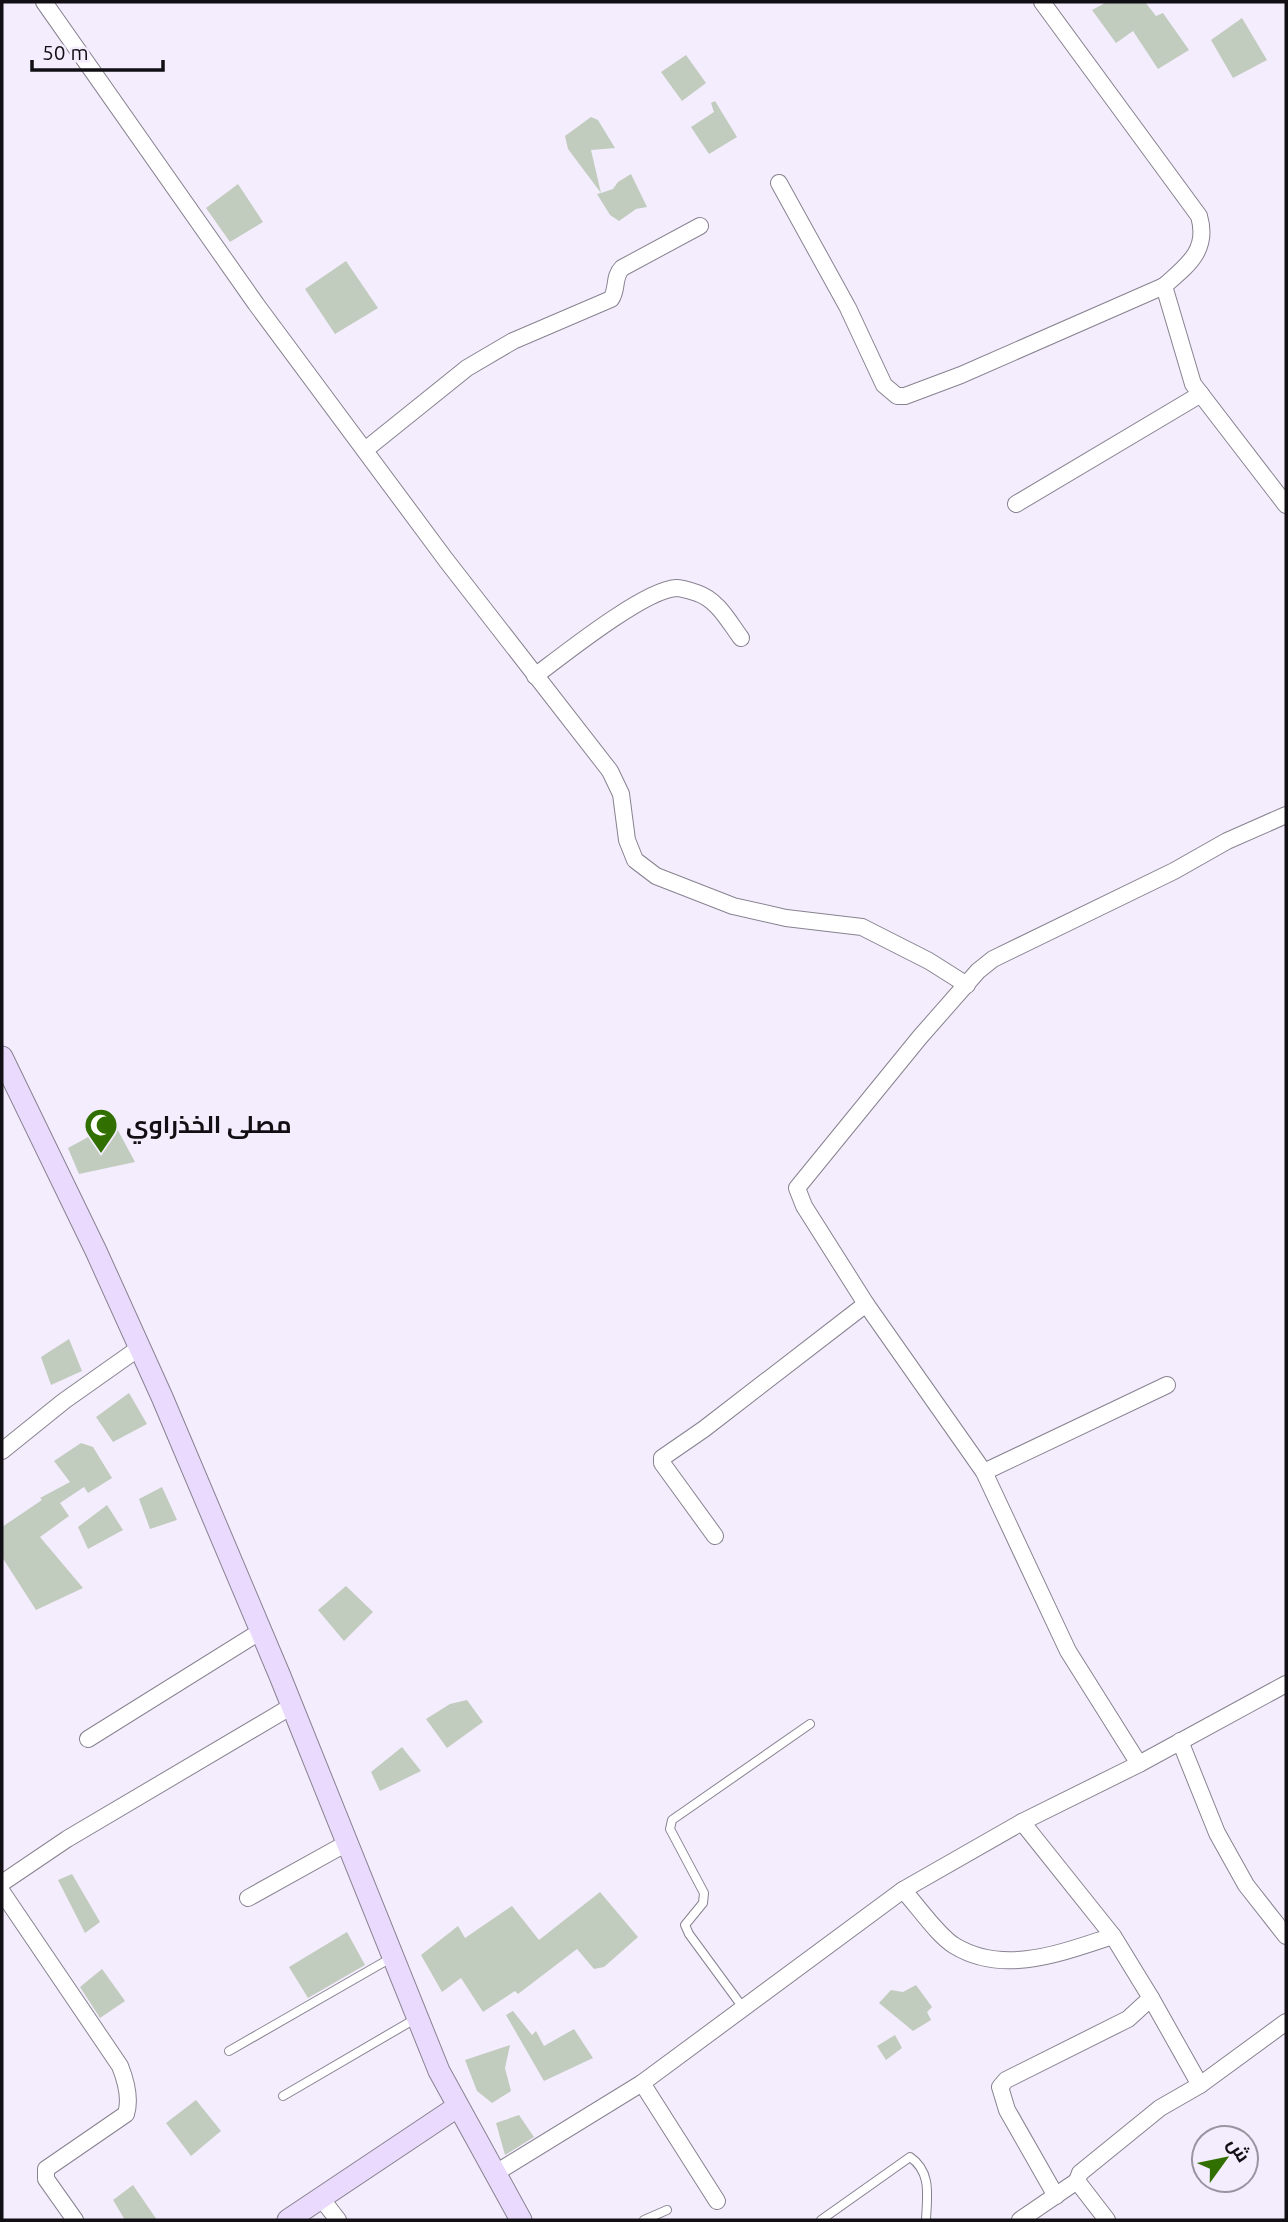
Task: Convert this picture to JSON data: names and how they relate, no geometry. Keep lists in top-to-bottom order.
{
  "places": {
    "mosque": ["مصلى الخذراوي"]
  },
  "scale_bar": "50 m",
  "north": "top right"
}
